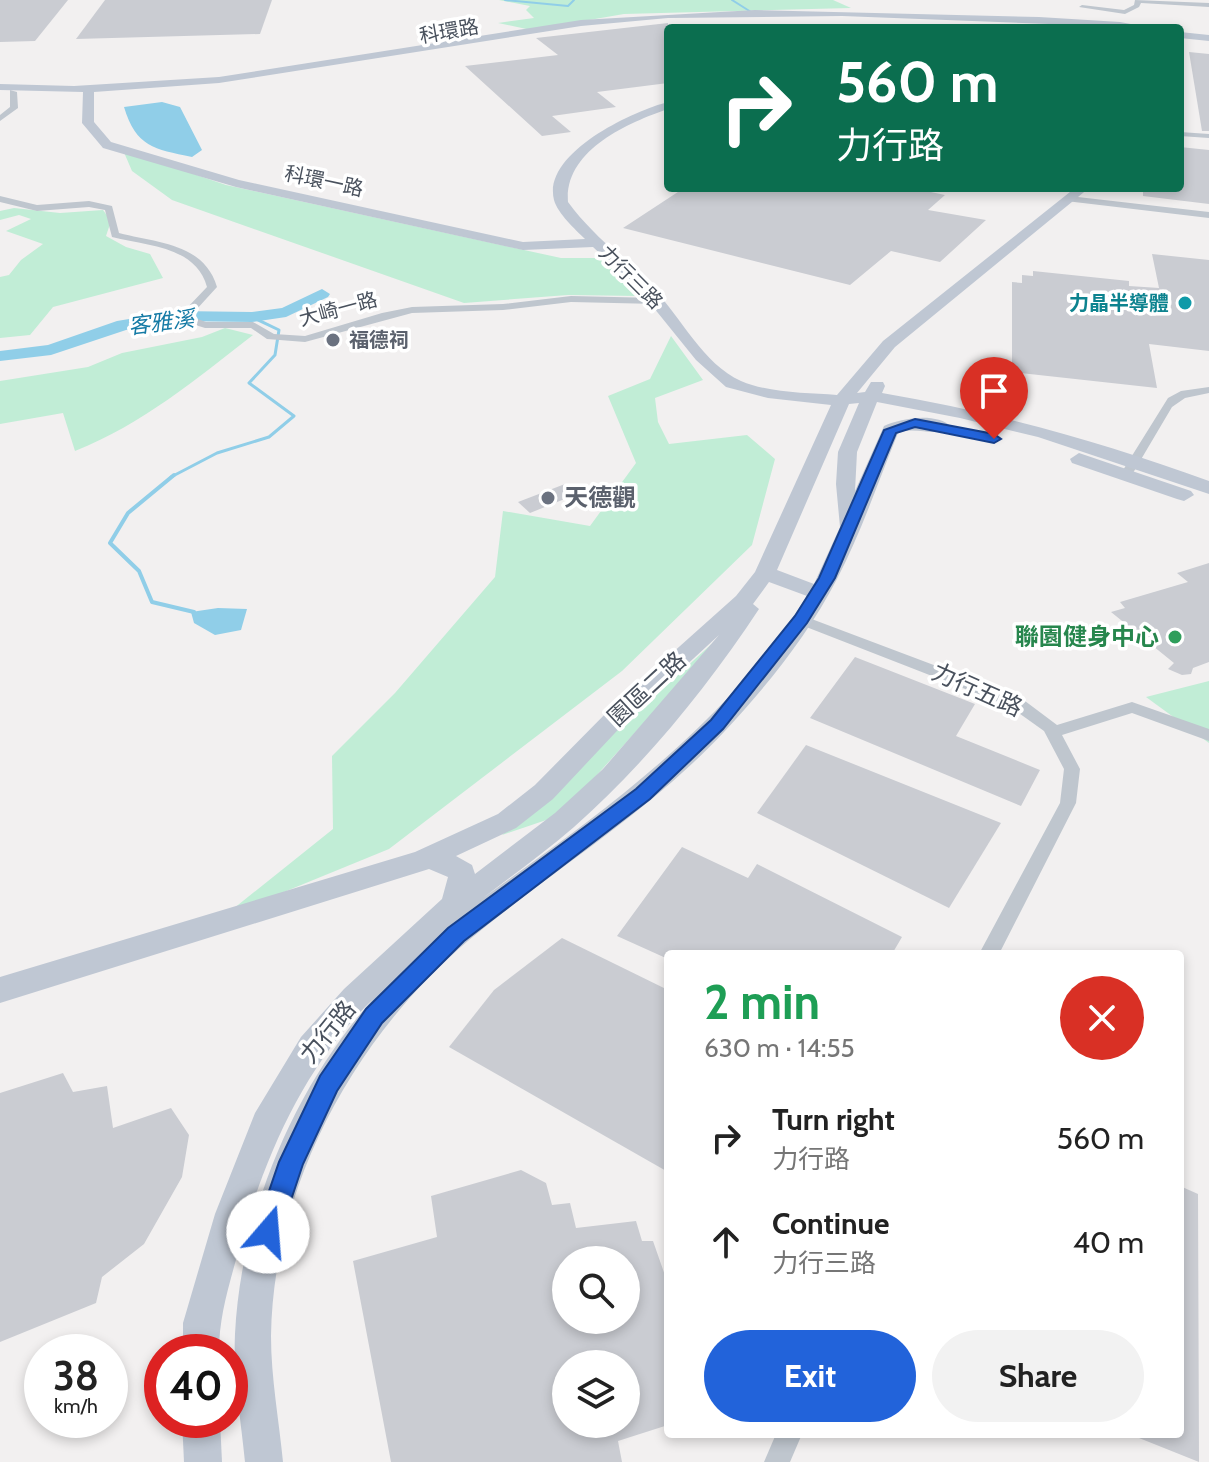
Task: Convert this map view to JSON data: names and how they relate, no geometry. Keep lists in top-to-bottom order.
{
  "streets": {
    "street": [
      "科環路",
      "科環一路",
      "力行三路",
      "大崎一路",
      "園區二路",
      "力行五路",
      "力行路"
    ]
  },
  "crossings": [
    ["科環路", "科環一路"],
    ["科環一路", "力行三路"],
    ["力行三路", "大崎一路"],
    ["力行三路", "園區二路"],
    ["力行三路", "力行路"],
    ["園區二路", "力行路"],
    ["力行五路", "力行路"]
  ],
  "water": ["客雅溪"],
  "places": [
    "力晶半導體",
    "福德祠",
    "天德觀",
    "聯園健身中心"
  ],
  "page": {
    "turn": ["560 m", "力行路"],
    "heading": ["2 min", "630 m · 14:55"],
    "list": [
      {
        "name": "Turn right",
        "note": "力行路",
        "value": "560 m"
      },
      {
        "name": "Continue",
        "note": "力行三路",
        "value": "40 m"
      }
    ],
    "buttons": ["Exit", "Share"],
    "speed": "38 km/h",
    "limit": "40"
  }
}
